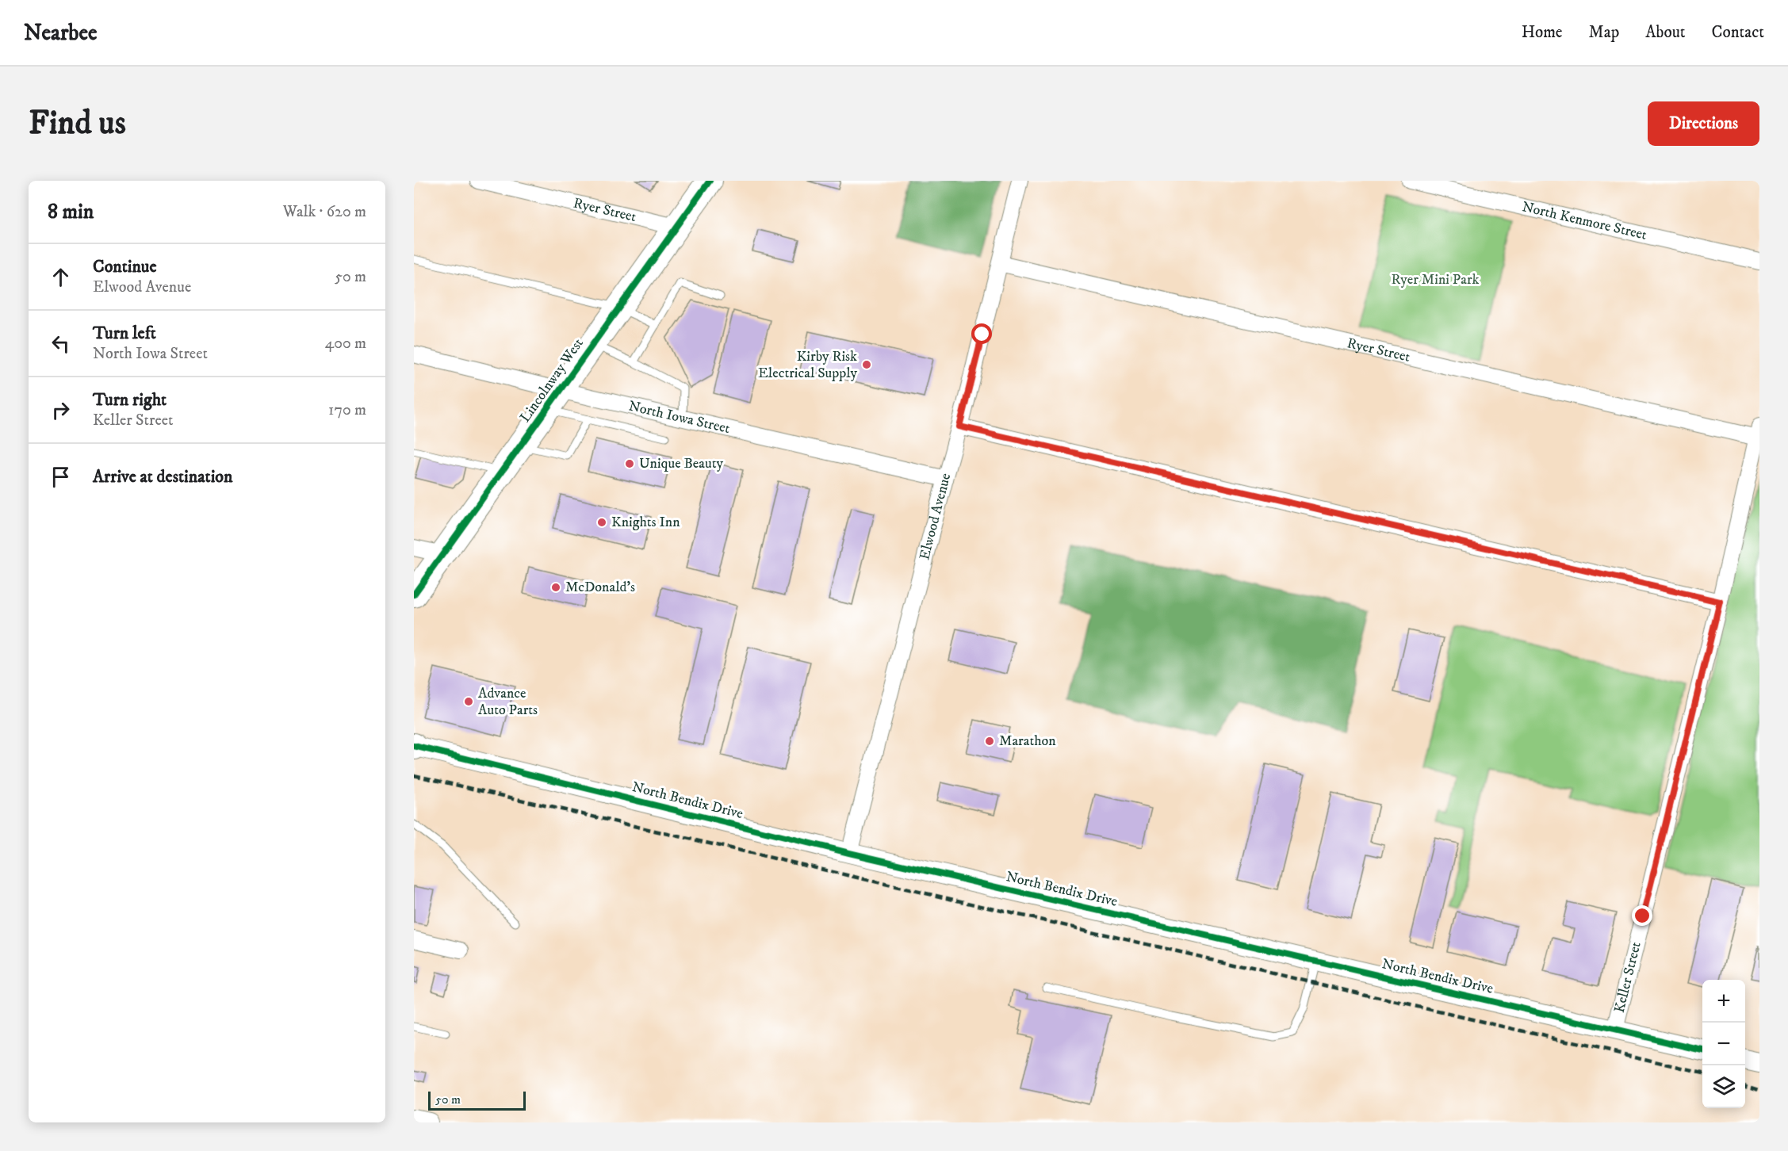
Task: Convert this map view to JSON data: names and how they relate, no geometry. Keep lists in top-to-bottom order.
{
  "streets": {
    "main road": ["Lincolnway West"],
    "street": [
      "Ryer Street",
      "North Kenmore Street",
      "North Iowa Street",
      "Elwood Avenue",
      "North Bendix Drive",
      "Keller Street"
    ]
  },
  "crossings": [
    ["Ryer Street", "Lincolnway West"],
    ["Ryer Street", "Elwood Avenue"],
    ["Ryer Street", "Keller Street"],
    ["Lincolnway West", "North Iowa Street"],
    ["North Iowa Street", "Elwood Avenue"],
    ["Elwood Avenue", "North Bendix Drive"],
    ["North Bendix Drive", "Keller Street"]
  ],
  "parks": ["Ryer Mini Park"],
  "places": [
    "Kirby Risk Electrical Supply",
    "Unique Beauty",
    "Knights Inn",
    "McDonald's",
    "Advance Auto Parts",
    "Marathon"
  ],
  "scale_bar": "50 m",
  "page": {
    "header": "Nearbee",
    "nav": [
      "Home",
      "Map",
      "About",
      "Contact"
    ],
    "buttons": "Directions",
    "title": "Find us",
    "heading": ["8 min", "Walk · 620 m"],
    "list": [
      ["Continue", "Elwood Avenue", "50 m"],
      ["Turn left", "North Iowa Street", "400 m"],
      ["Turn right", "Keller Street", "170 m"],
      "Arrive at destination"
    ],
    "map_buttons": ["+", "−"],
    "scale": "50 m"
  }
}
